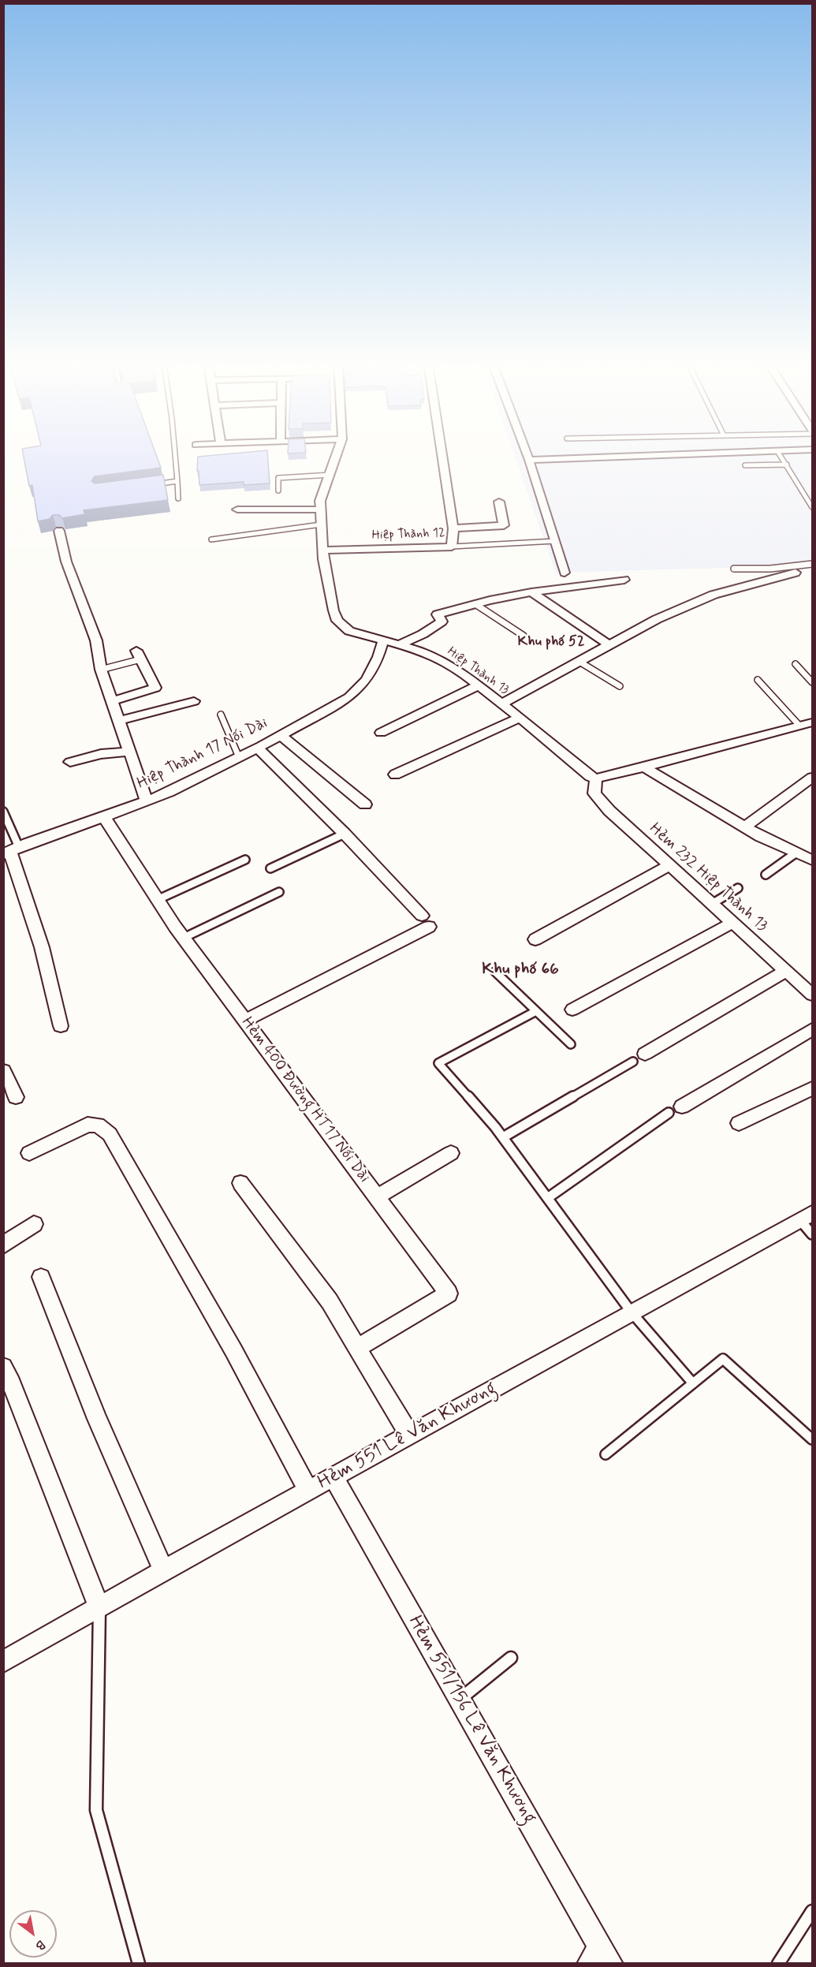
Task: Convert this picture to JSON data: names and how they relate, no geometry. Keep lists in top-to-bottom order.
{
  "streets": {
    "street": [
      "Hiệp Thành 12",
      "Hiệp Thành 13",
      "Hiệp Thành 17 Nối Dài",
      "Hẻm 232 Hiệp Thành 13",
      "Hẻm 400 Đường HT17 Nối Dài",
      "Hẻm 551 Lê Văn Khương",
      "Hẻm 551/156 Lê Văn Khương"
    ]
  },
  "crossings": [
    ["Hiệp Thành 12", "Hiệp Thành 13"],
    ["Hiệp Thành 13", "Hiệp Thành 17 Nối Dài"],
    ["Hiệp Thành 13", "Hẻm 232 Hiệp Thành 13"],
    ["Hiệp Thành 17 Nối Dài", "Hẻm 400 Đường HT17 Nối Dài"],
    ["Hẻm 551 Lê Văn Khương", "Hẻm 551/156 Lê Văn Khương"]
  ],
  "districts": ["Khu phố 52", "Khu phố 66"],
  "north": "bottom right"
}
